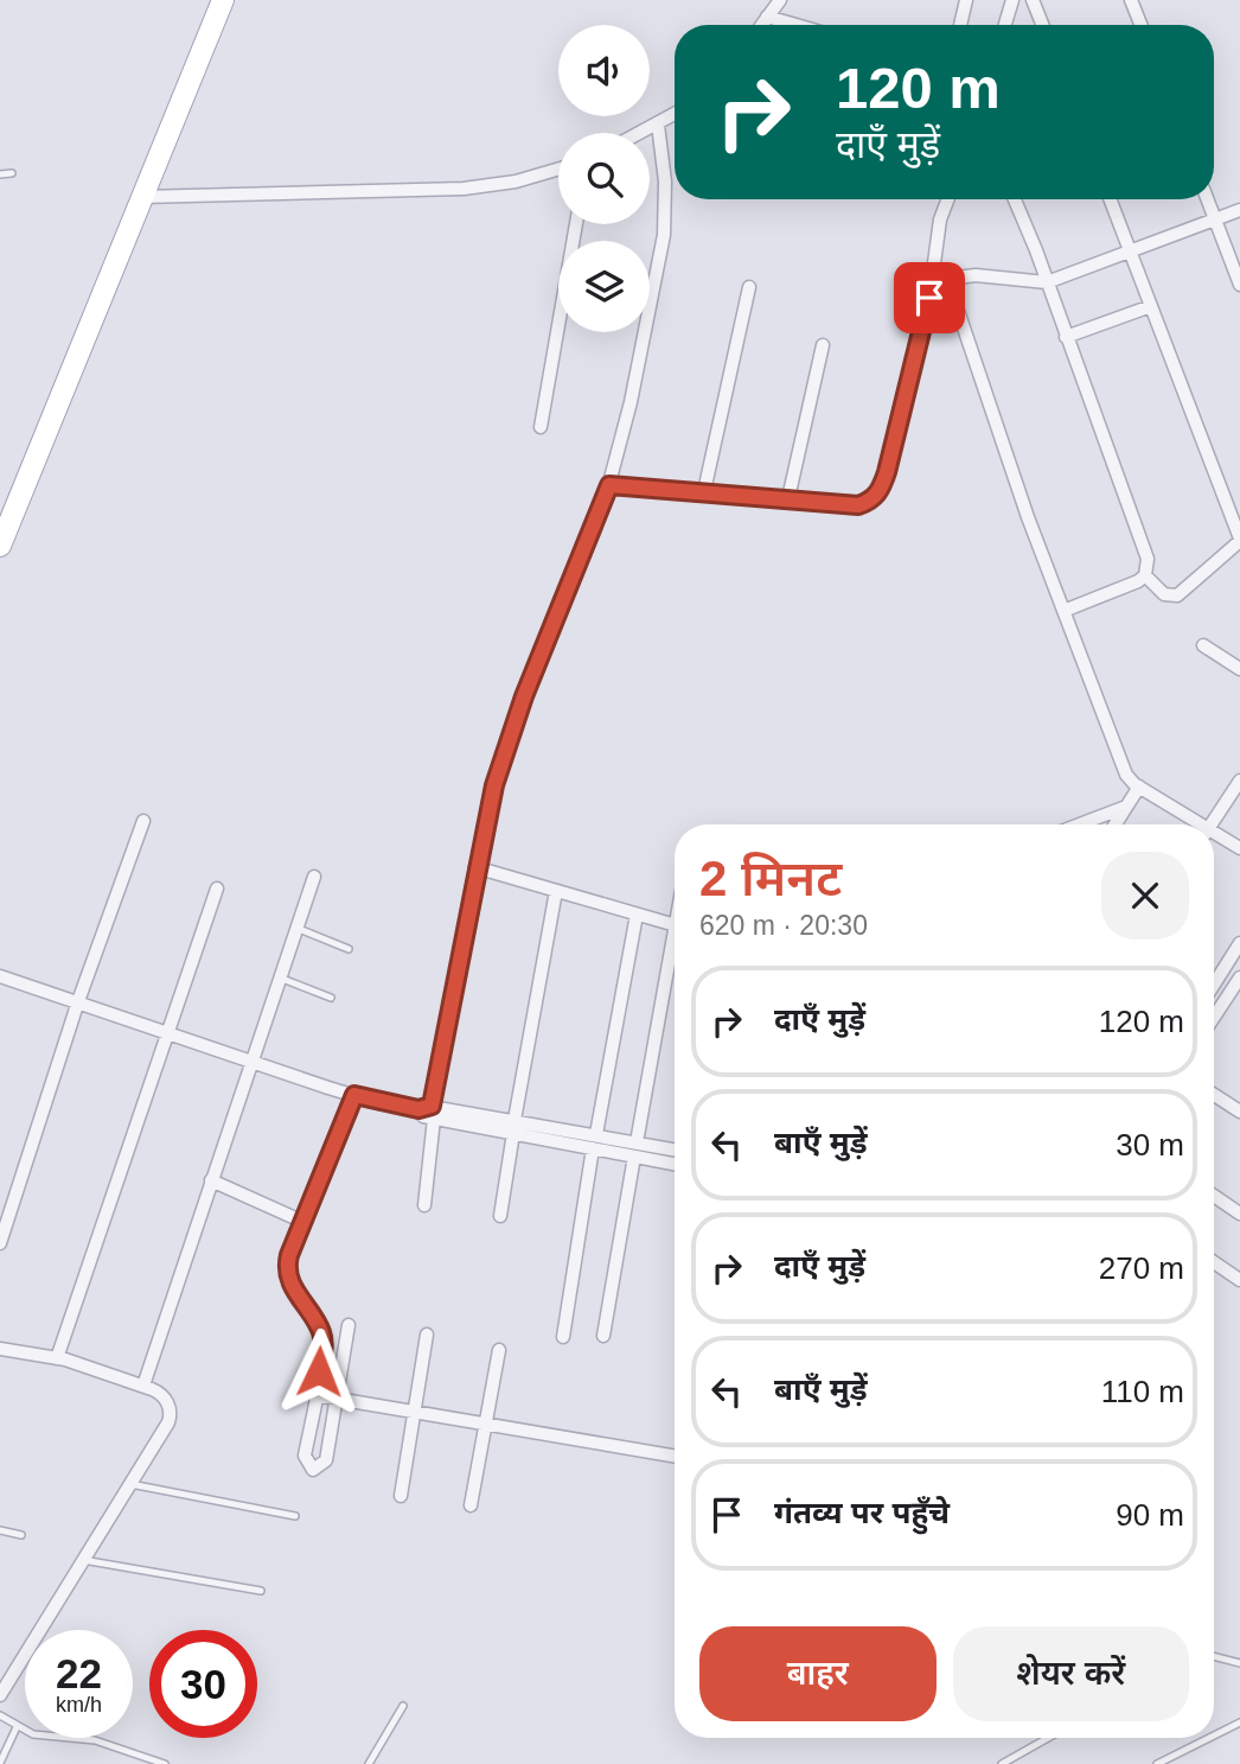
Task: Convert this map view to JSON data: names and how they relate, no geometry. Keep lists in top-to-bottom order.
{
  "page": {
    "turn": ["120 m", "दाएँ मुड़ें"],
    "heading": ["2 मिनट", "620 m · 20:30"],
    "list": [
      {
        "name": "दाएँ मुड़ें",
        "value": "120 m"
      },
      {
        "name": "बाएँ मुड़ें",
        "value": "30 m"
      },
      {
        "name": "दाएँ मुड़ें",
        "value": "270 m"
      },
      {
        "name": "बाएँ मुड़ें",
        "value": "110 m"
      },
      {
        "name": "गंतव्य पर पहुँचे",
        "value": "90 m"
      }
    ],
    "buttons": ["बाहर", "शेयर करें"],
    "speed": "22 km/h",
    "limit": "30"
  }
}
